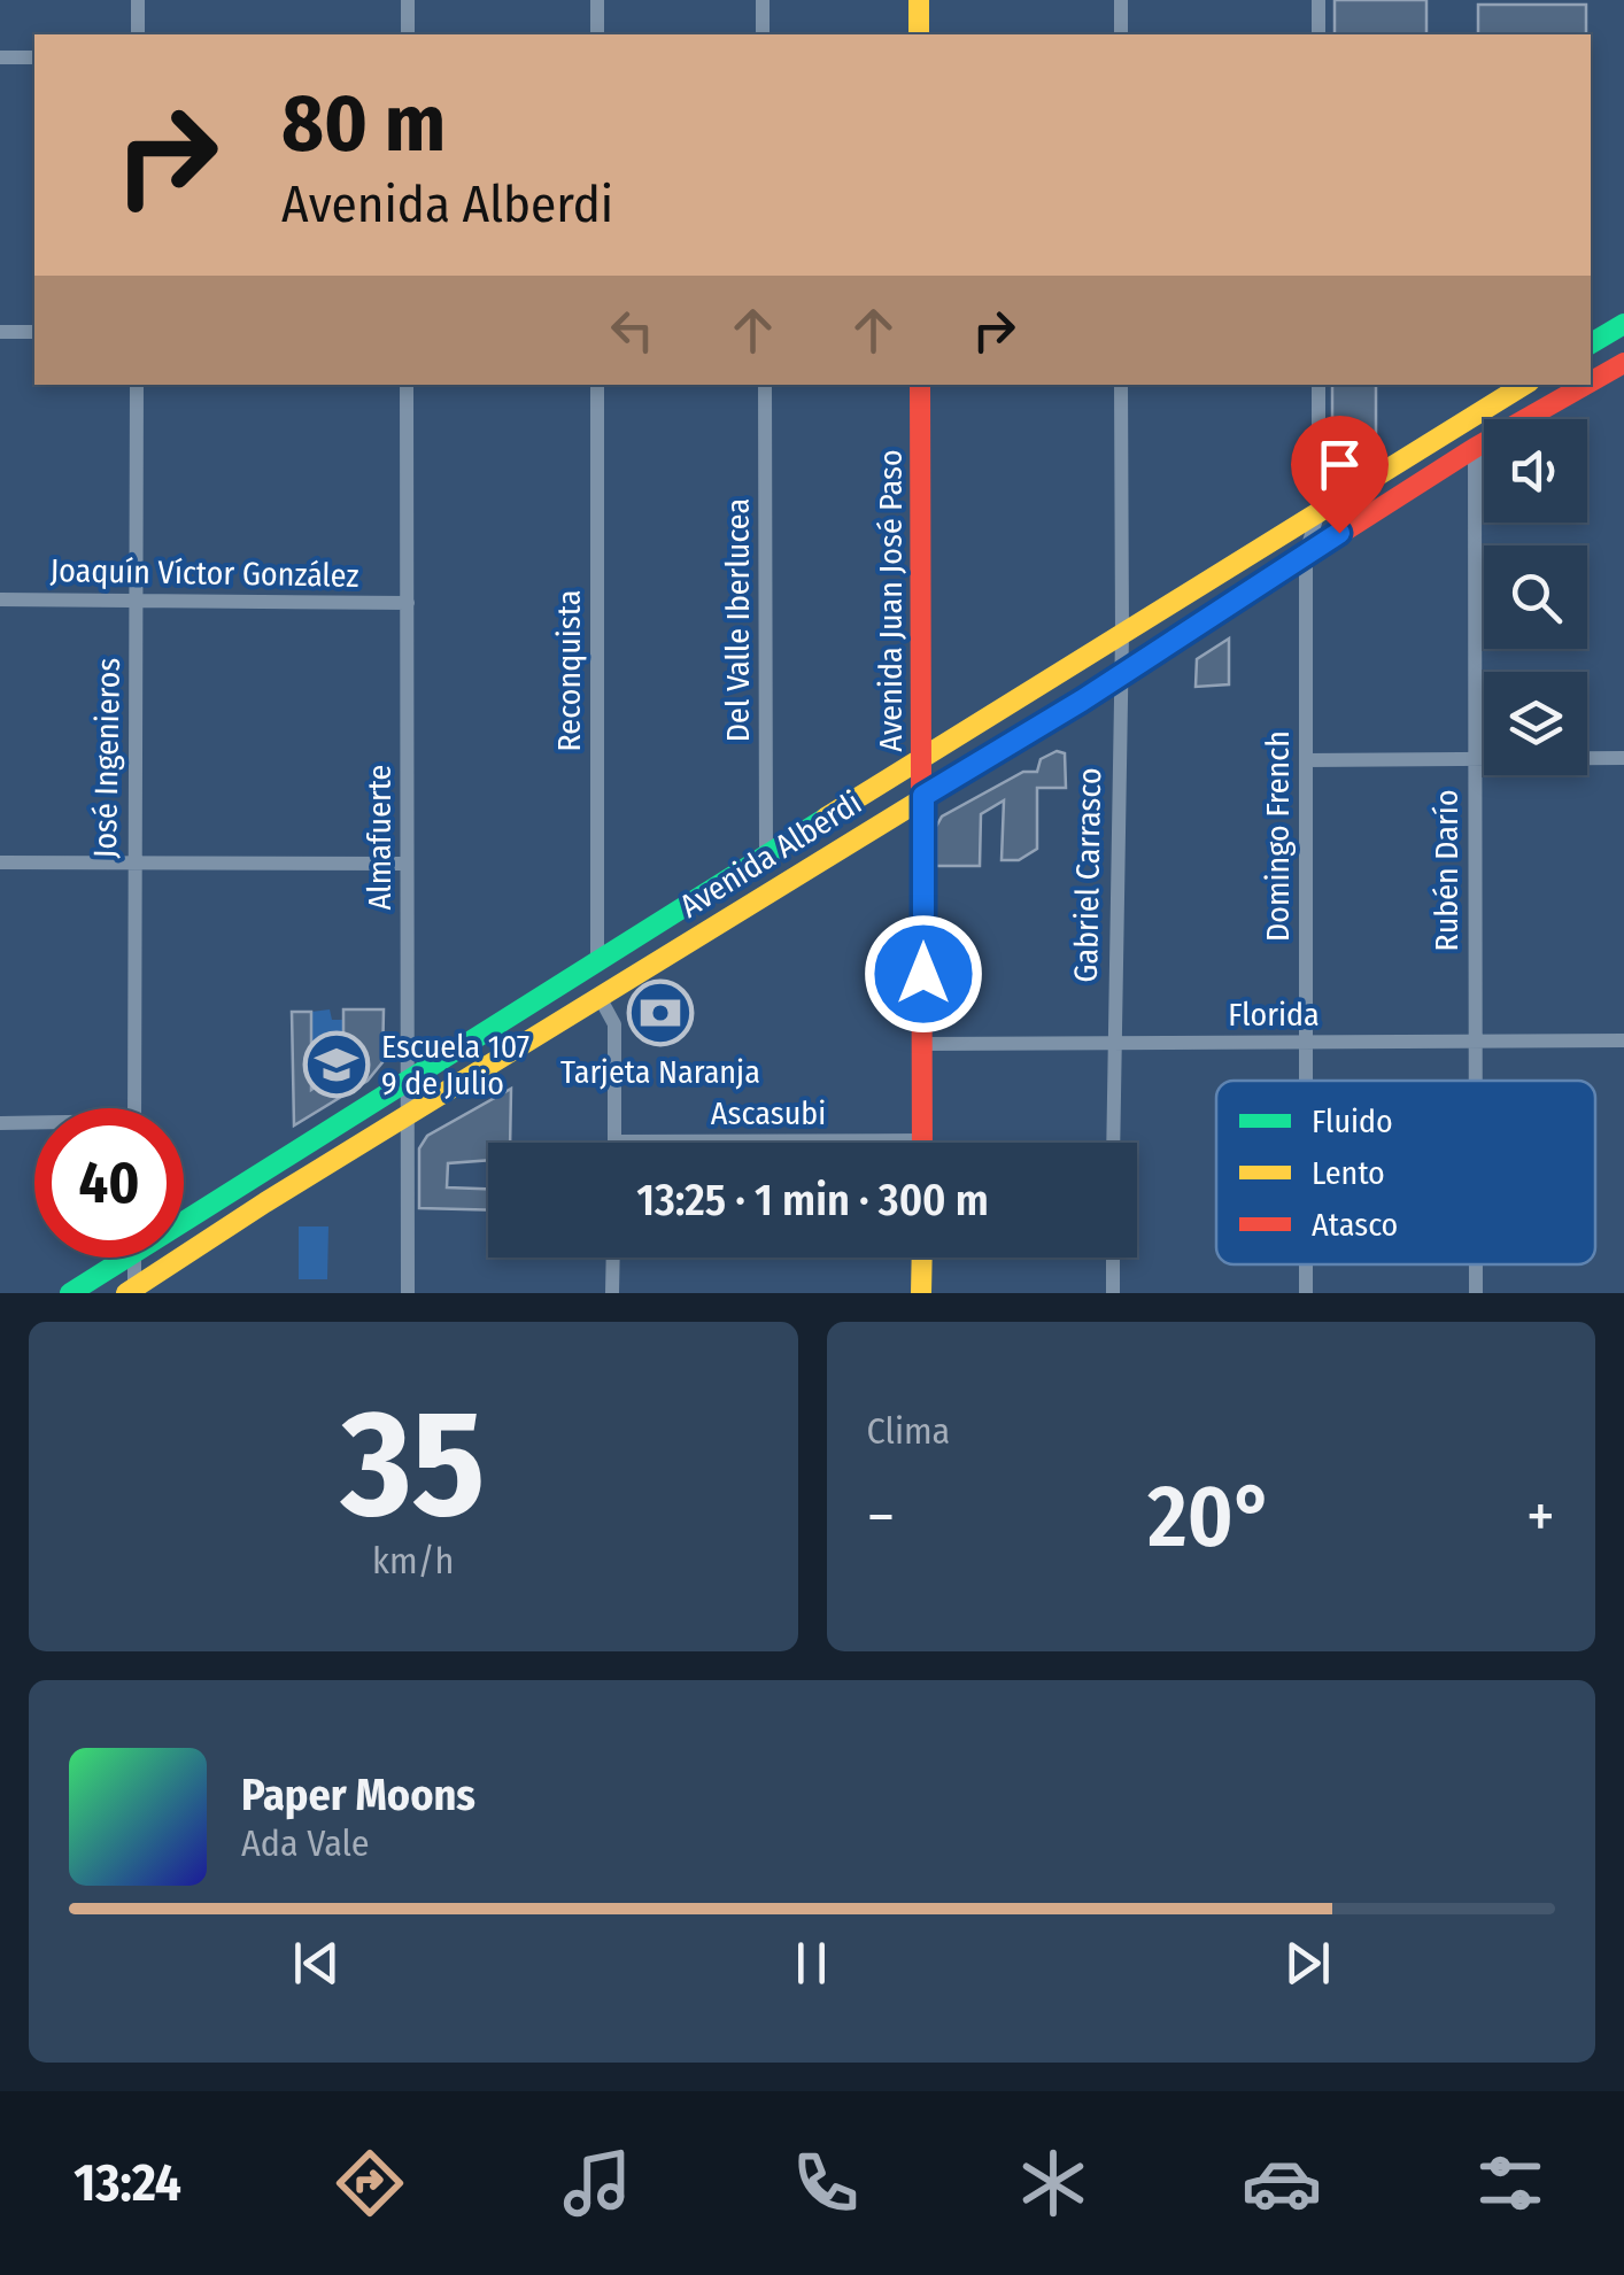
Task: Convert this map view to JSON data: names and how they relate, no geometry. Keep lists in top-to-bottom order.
{
  "streets": {
    "main road": ["Avenida Juan José Paso", "Avenida Alberdi"],
    "street": [
      "Joaquín Víctor González",
      "Del Valle Iberlucea",
      "Reconquista",
      "José Ingenieros",
      "Domingo French",
      "Almafuerte",
      "Rubén Darío",
      "Gabriel Carrasco",
      "Florida",
      "Ascasubi"
    ]
  },
  "crossings": [
    ["Joaquín Víctor González", "José Ingenieros"],
    ["Joaquín Víctor González", "Almafuerte"],
    ["Avenida Juan José Paso", "Avenida Alberdi"],
    ["Avenida Juan José Paso", "Florida"],
    ["Del Valle Iberlucea", "Avenida Alberdi"],
    ["Reconquista", "Avenida Alberdi"],
    ["Domingo French", "Avenida Alberdi"],
    ["Domingo French", "Florida"],
    ["Almafuerte", "Avenida Alberdi"],
    ["Avenida Alberdi", "Rubén Darío"],
    ["Avenida Alberdi", "Gabriel Carrasco"],
    ["Rubén Darío", "Florida"],
    ["Gabriel Carrasco", "Florida"]
  ],
  "places": {
    "bank": ["Tarjeta Naranja"],
    "school or university": ["Escuela 107 9 de Julio"]
  },
  "legend": ["Fluido", "Lento", "Atasco"],
  "page": {
    "turn": ["80 m", "Avenida Alberdi"],
    "limit": "40",
    "trip": "13:25 · 1 min · 300 m",
    "tile": [
      ["35", "km/h"],
      "Clima"
    ],
    "heat": ["−", "20°", "+"],
    "song": ["Paper Moons", "Ada Vale"],
    "tabs": "13:24"
  }
}
